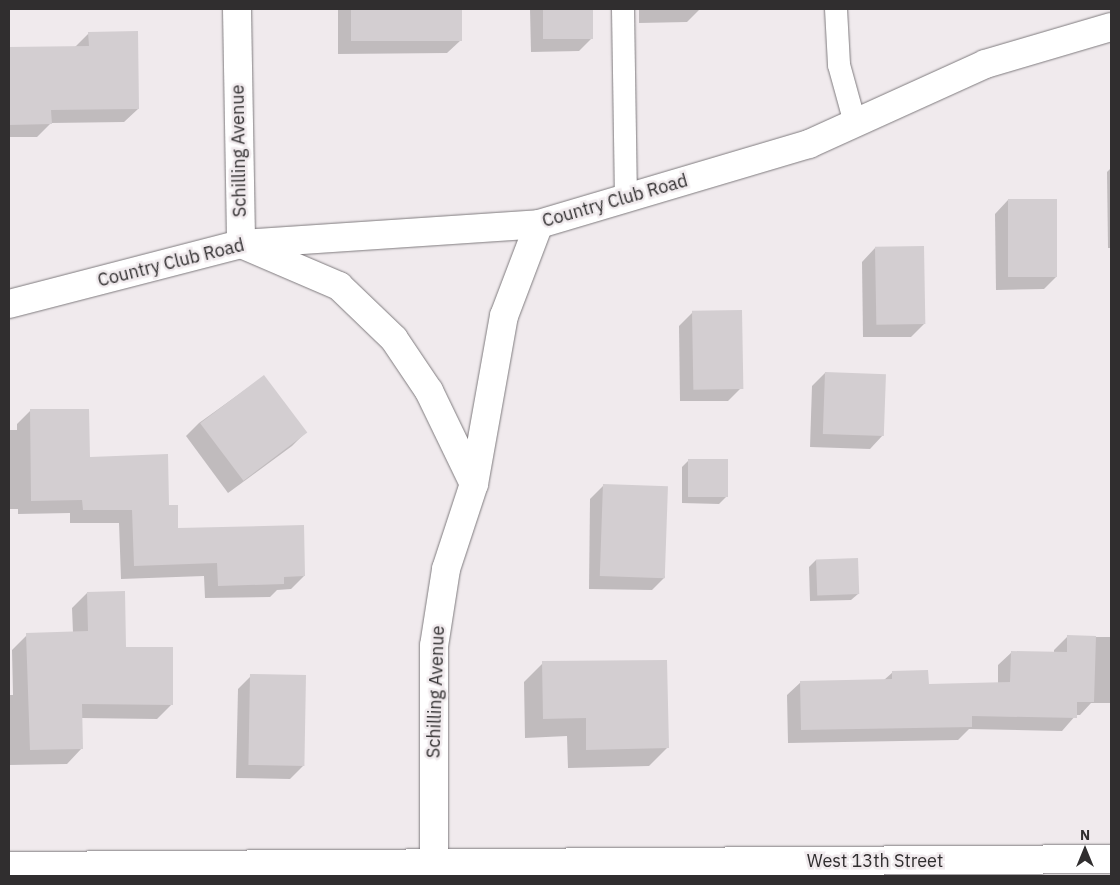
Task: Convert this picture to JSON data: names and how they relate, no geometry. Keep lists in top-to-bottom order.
{
  "streets": {
    "street": ["Schilling Avenue", "Country Club Road", "West 13th Street"]
  },
  "crossings": [
    ["Schilling Avenue", "Country Club Road"],
    ["Schilling Avenue", "West 13th Street"]
  ],
  "north": "top"
}
